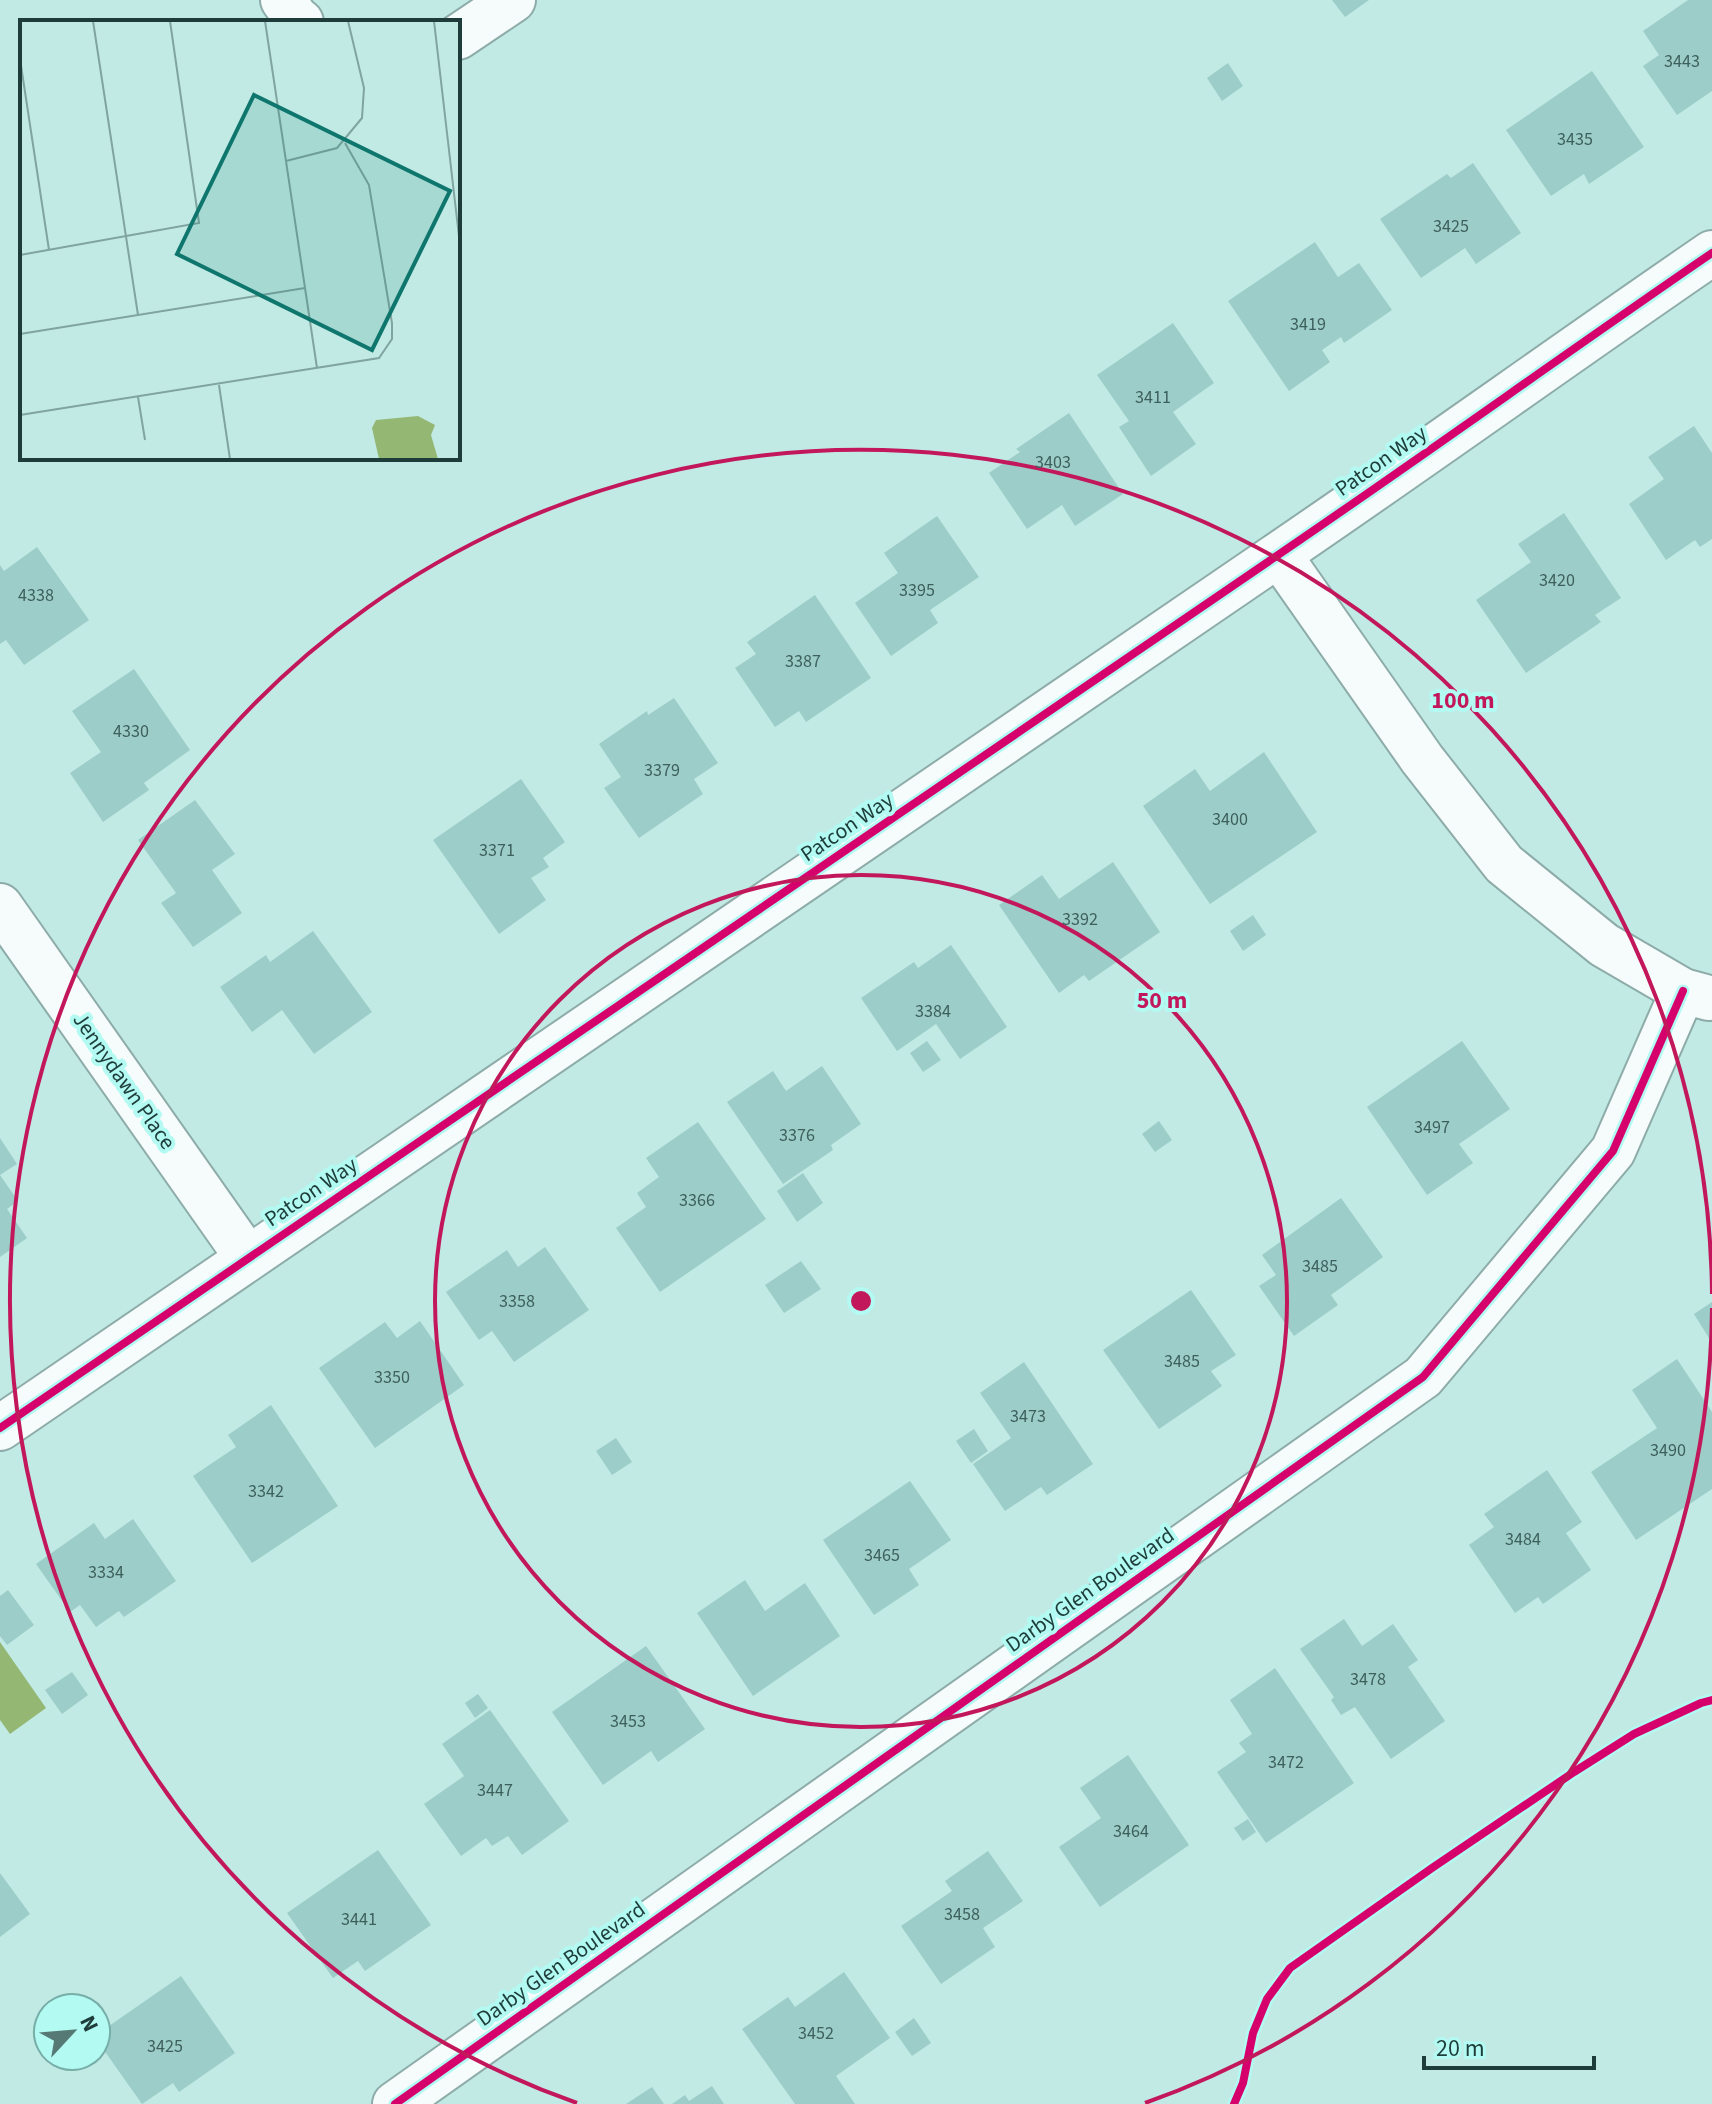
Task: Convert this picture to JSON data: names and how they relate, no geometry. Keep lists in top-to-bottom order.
{
  "streets": {
    "street": ["Patcon Way", "Jennydawn Place", "Darby Glen Boulevard"]
  },
  "crossings": [
    ["Patcon Way", "Jennydawn Place"]
  ],
  "house_numbers": [
    "3443",
    "3435",
    "3425",
    "3419",
    "3411",
    "3403",
    "3420",
    "3395",
    "4338",
    "3387",
    "4330",
    "3379",
    "3400",
    "3371",
    "3392",
    "3384",
    "3497",
    "3376",
    "3366",
    "3485",
    "3358",
    "3485",
    "3350",
    "3473",
    "3490",
    "3342",
    "3484",
    "3465",
    "3334",
    "3478",
    "3453",
    "3472",
    "3447",
    "3464",
    "3458",
    "3441",
    "3452",
    "3425"
  ],
  "scale_bar": "20 m",
  "north": "top right",
  "rings": ["100 m", "50 m"]
}
